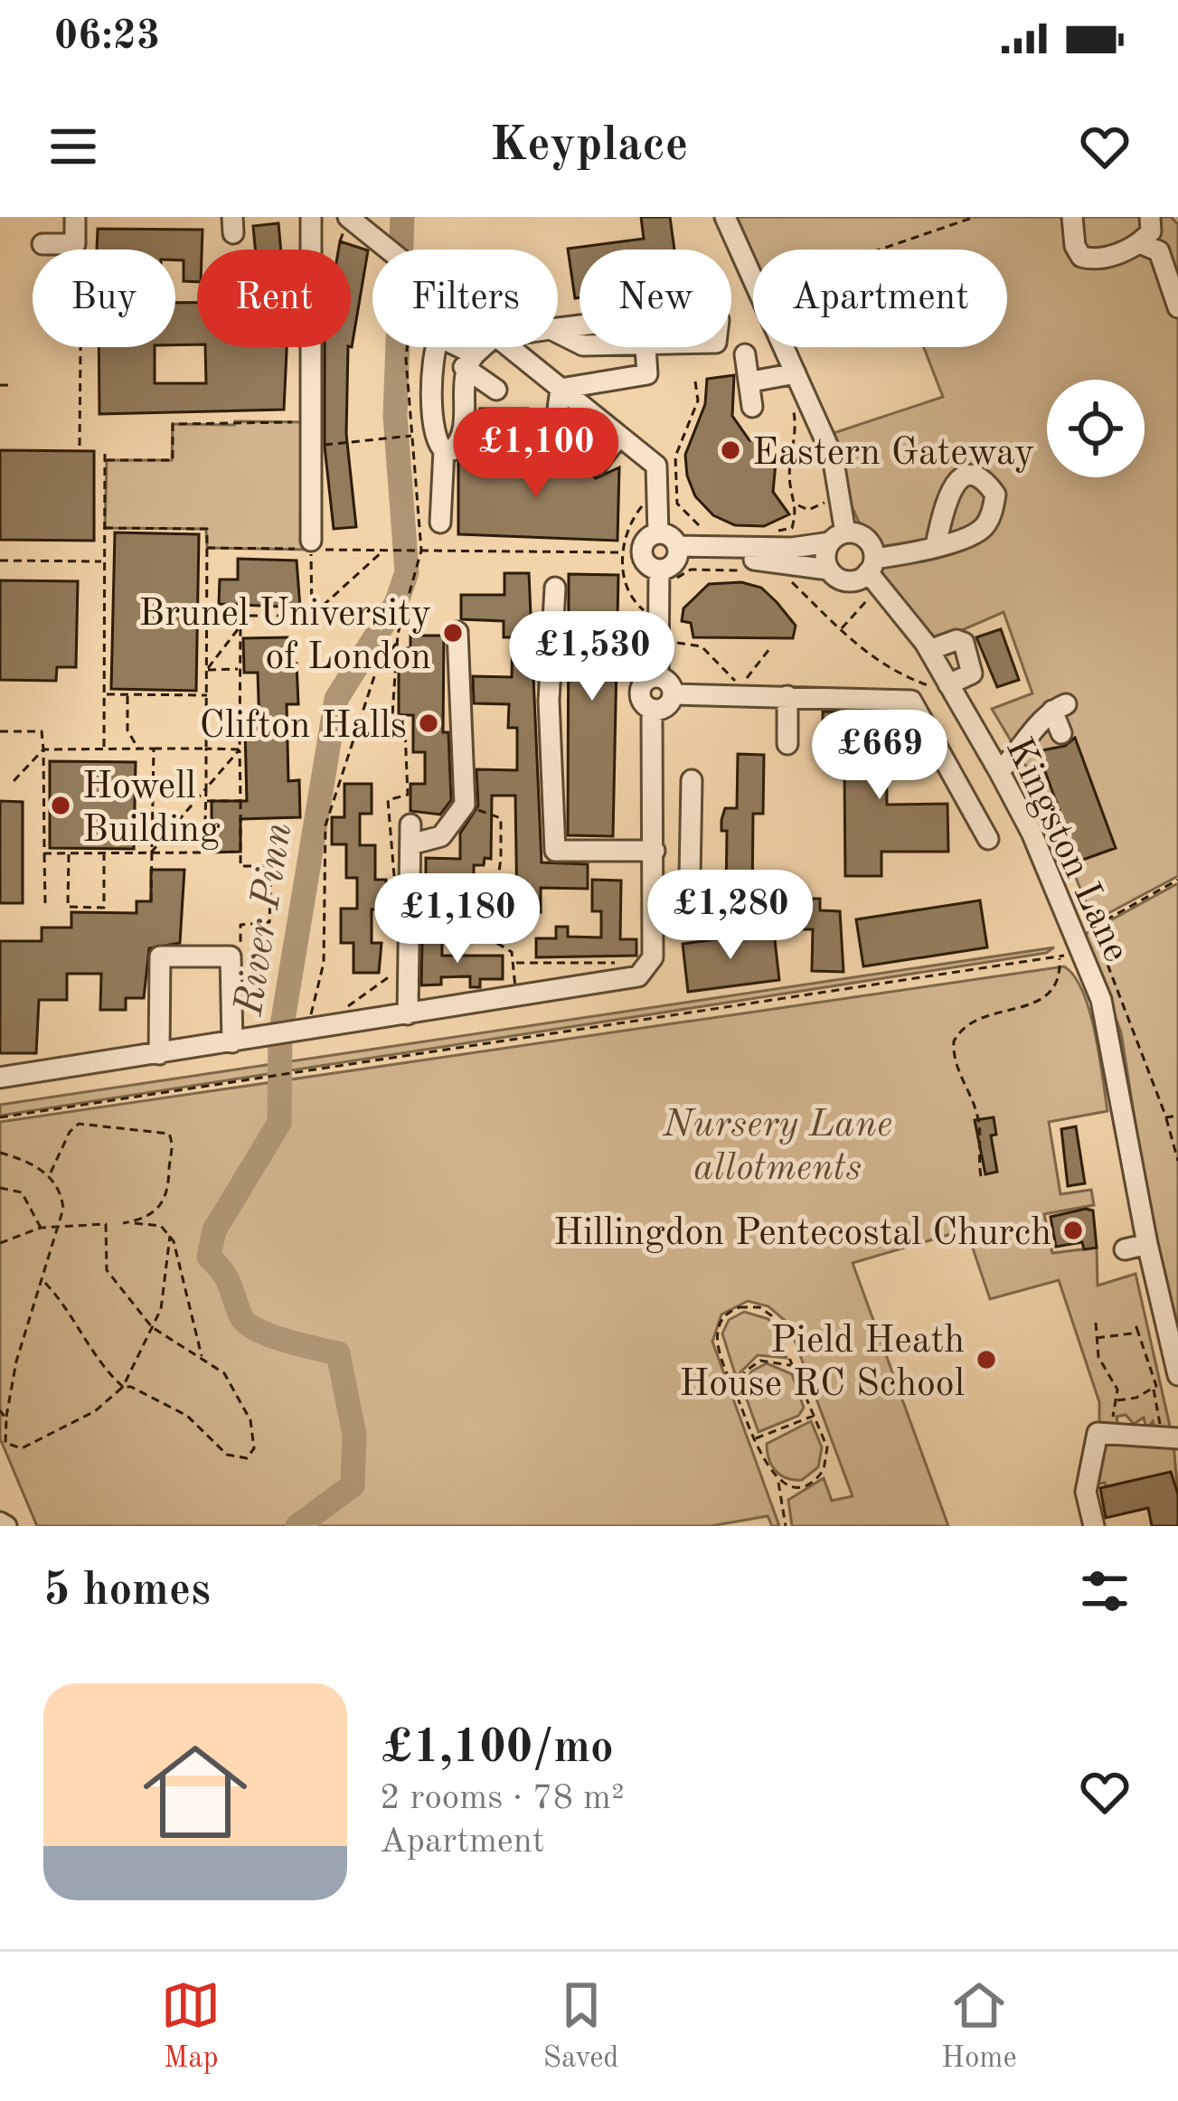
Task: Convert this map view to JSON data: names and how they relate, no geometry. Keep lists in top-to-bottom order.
{
  "streets": {
    "street": ["Kingston Lane"]
  },
  "water": ["River Pinn"],
  "parks": ["Nursery Lane allotments"],
  "places": [
    "Eastern Gateway",
    "Brunel University of London",
    "Clifton Halls",
    "Howell Building",
    "Hillingdon Pentecostal Church",
    "Pield Heath House RC School"
  ],
  "page": {
    "status": "06:23",
    "header": "Keyplace",
    "chip": [
      "Buy",
      "Rent",
      "Filters",
      "New",
      "Apartment"
    ],
    "price": [
      "£1,100",
      "£1,530",
      "£669",
      "£1,280",
      "£1,180"
    ],
    "heading": "5 homes",
    "list": [
      {
        "name": "£1,100/mo",
        "note": "2 rooms · 78 m² · Apartment"
      }
    ],
    "tabs": ["Map", "Saved", "Home"]
  }
}
